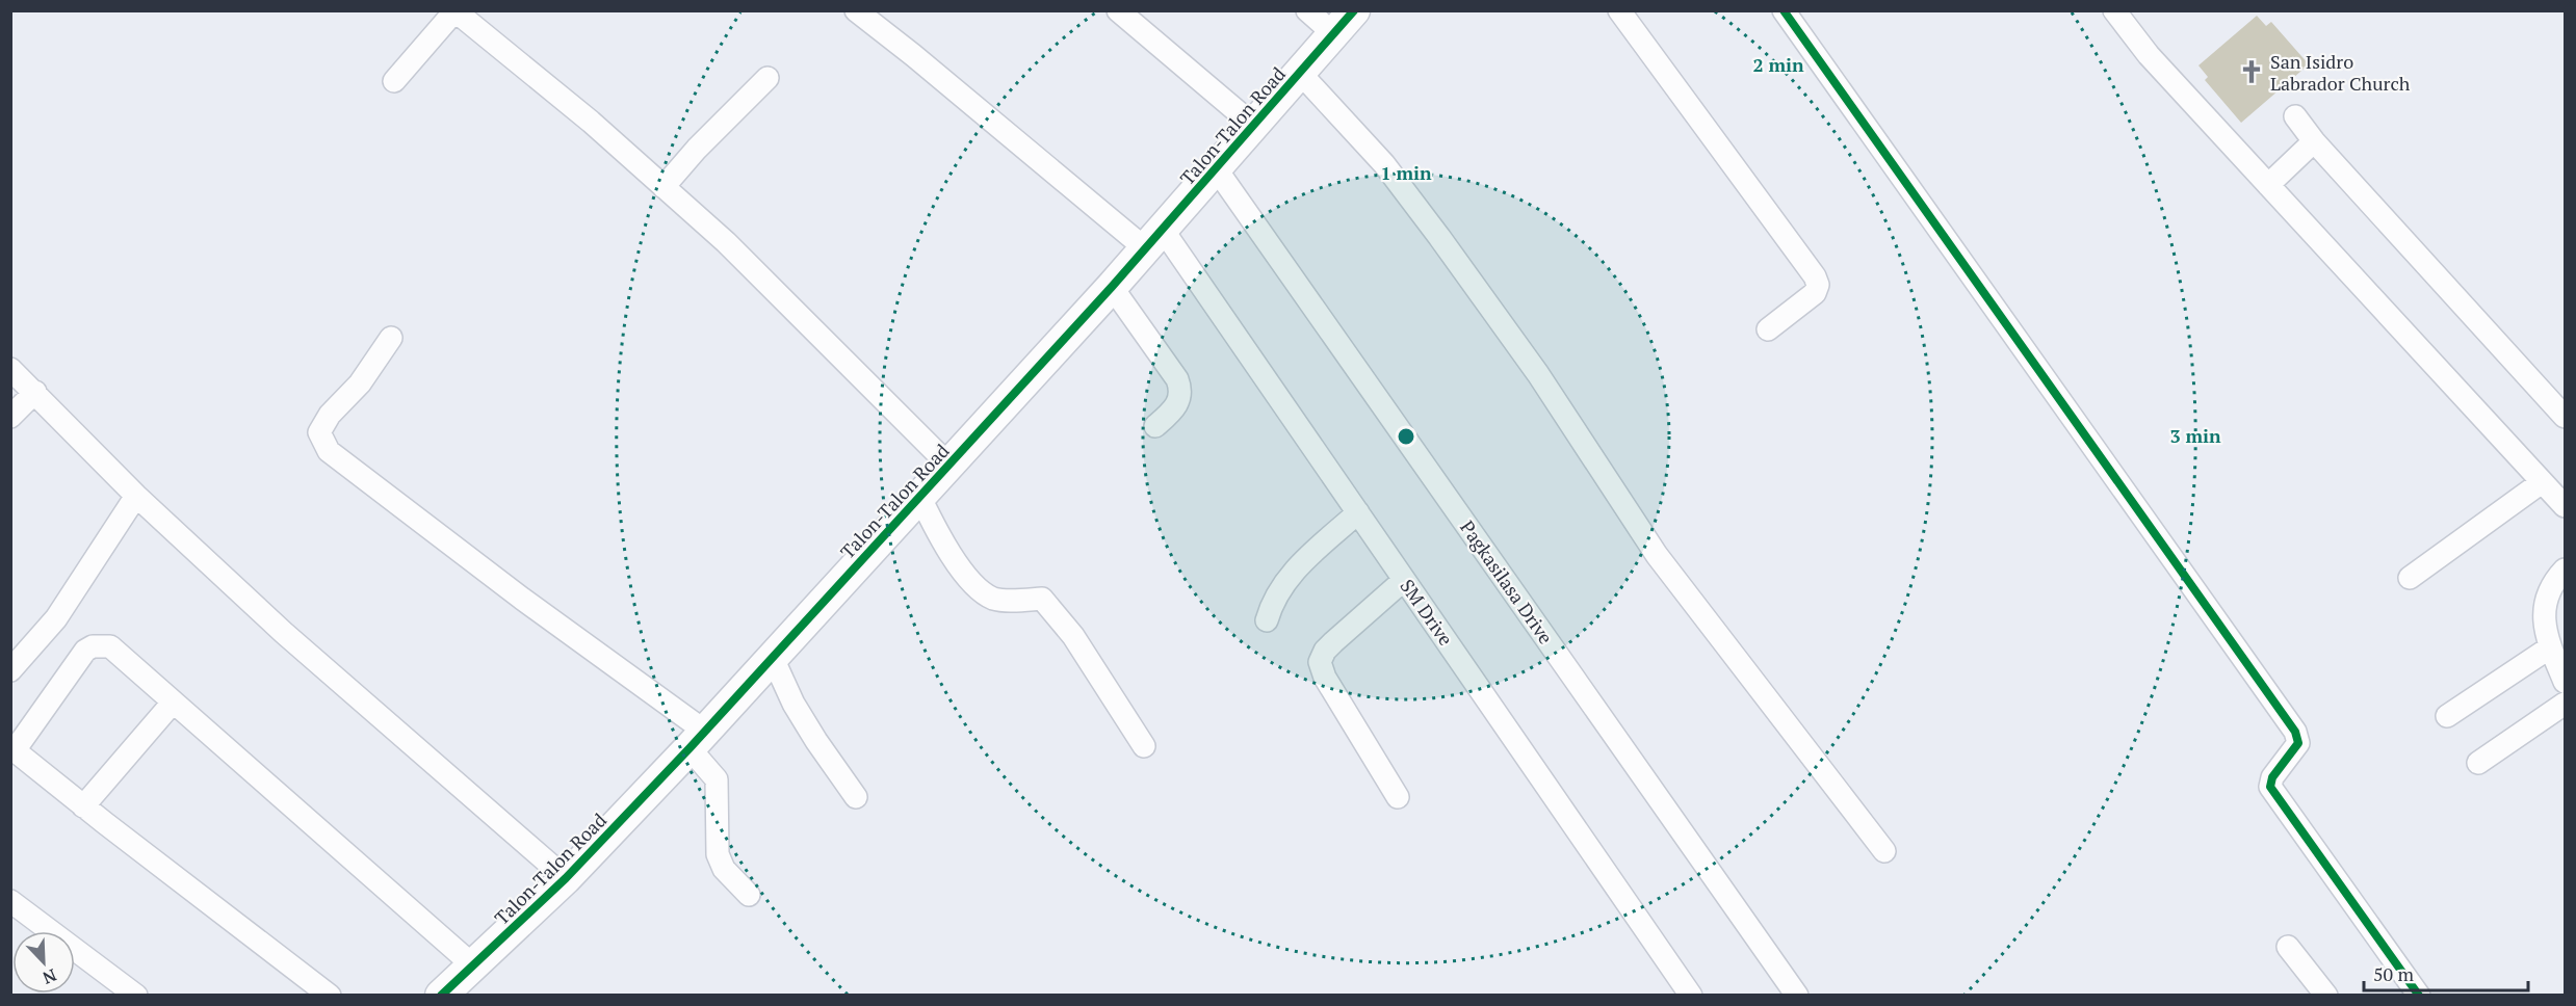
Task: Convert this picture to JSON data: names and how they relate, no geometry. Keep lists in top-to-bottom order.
{
  "streets": {
    "street": ["Talon-Talon Road", "Pagkasilasa Drive", "SM Drive"]
  },
  "crossings": [
    ["Talon-Talon Road", "Pagkasilasa Drive"],
    ["Talon-Talon Road", "SM Drive"]
  ],
  "places": {
    "church": ["San Isidro Labrador Church"]
  },
  "scale_bar": "50 m",
  "north": "bottom right",
  "rings": ["2 min", "1 min", "3 min"]
}
